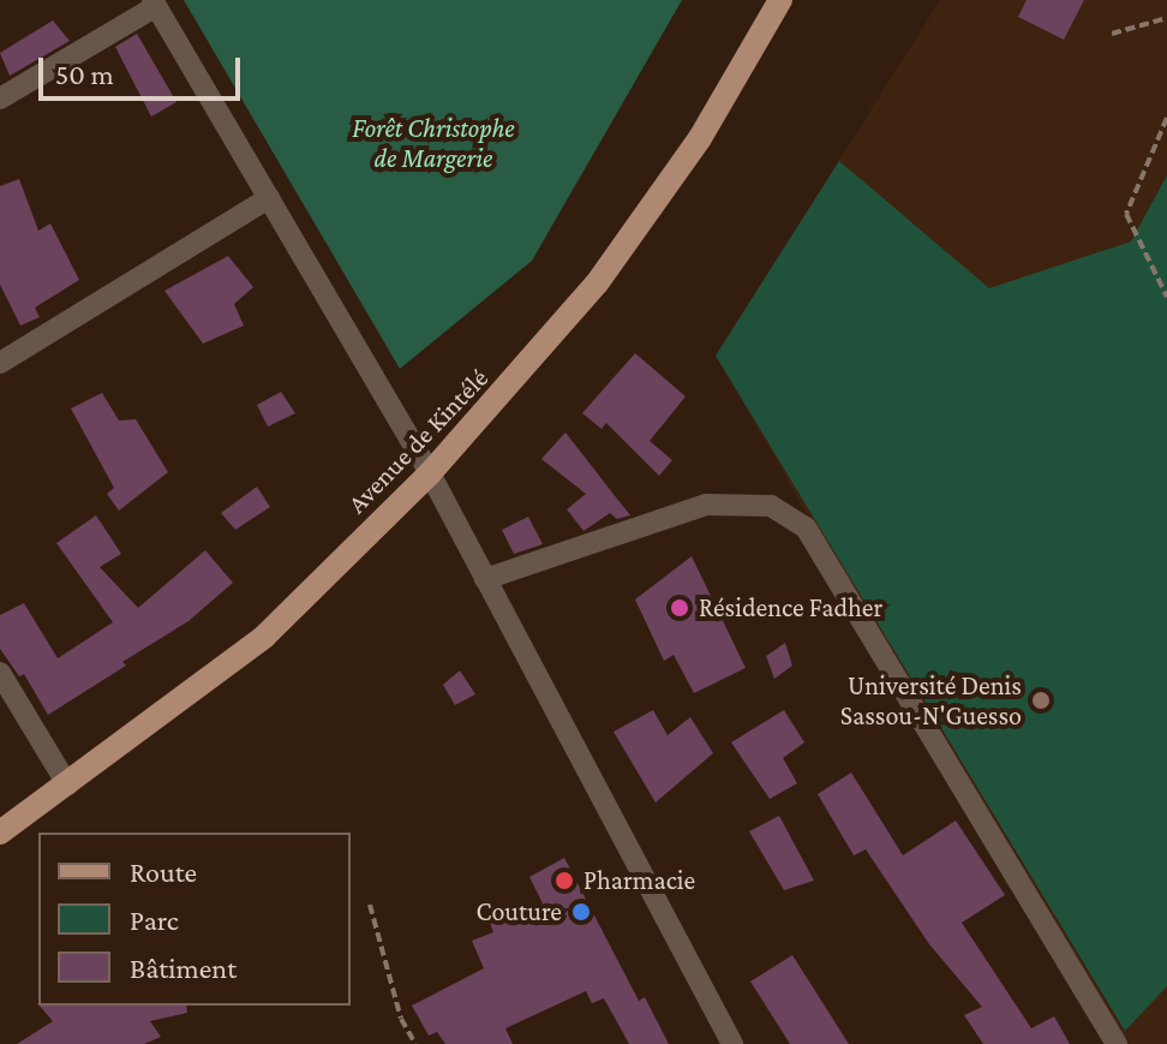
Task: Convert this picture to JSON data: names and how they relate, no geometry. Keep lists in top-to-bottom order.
{
  "streets": {
    "main road": ["Avenue de Kintélé"]
  },
  "parks": ["Forêt Christophe de Margerie"],
  "places": [
    "Résidence Fadher",
    "Université Denis Sassou-N'Guesso",
    "Pharmacie",
    "Couture"
  ],
  "legend": ["Route", "Parc", "Bâtiment"],
  "scale_bar": "50 m"
}
